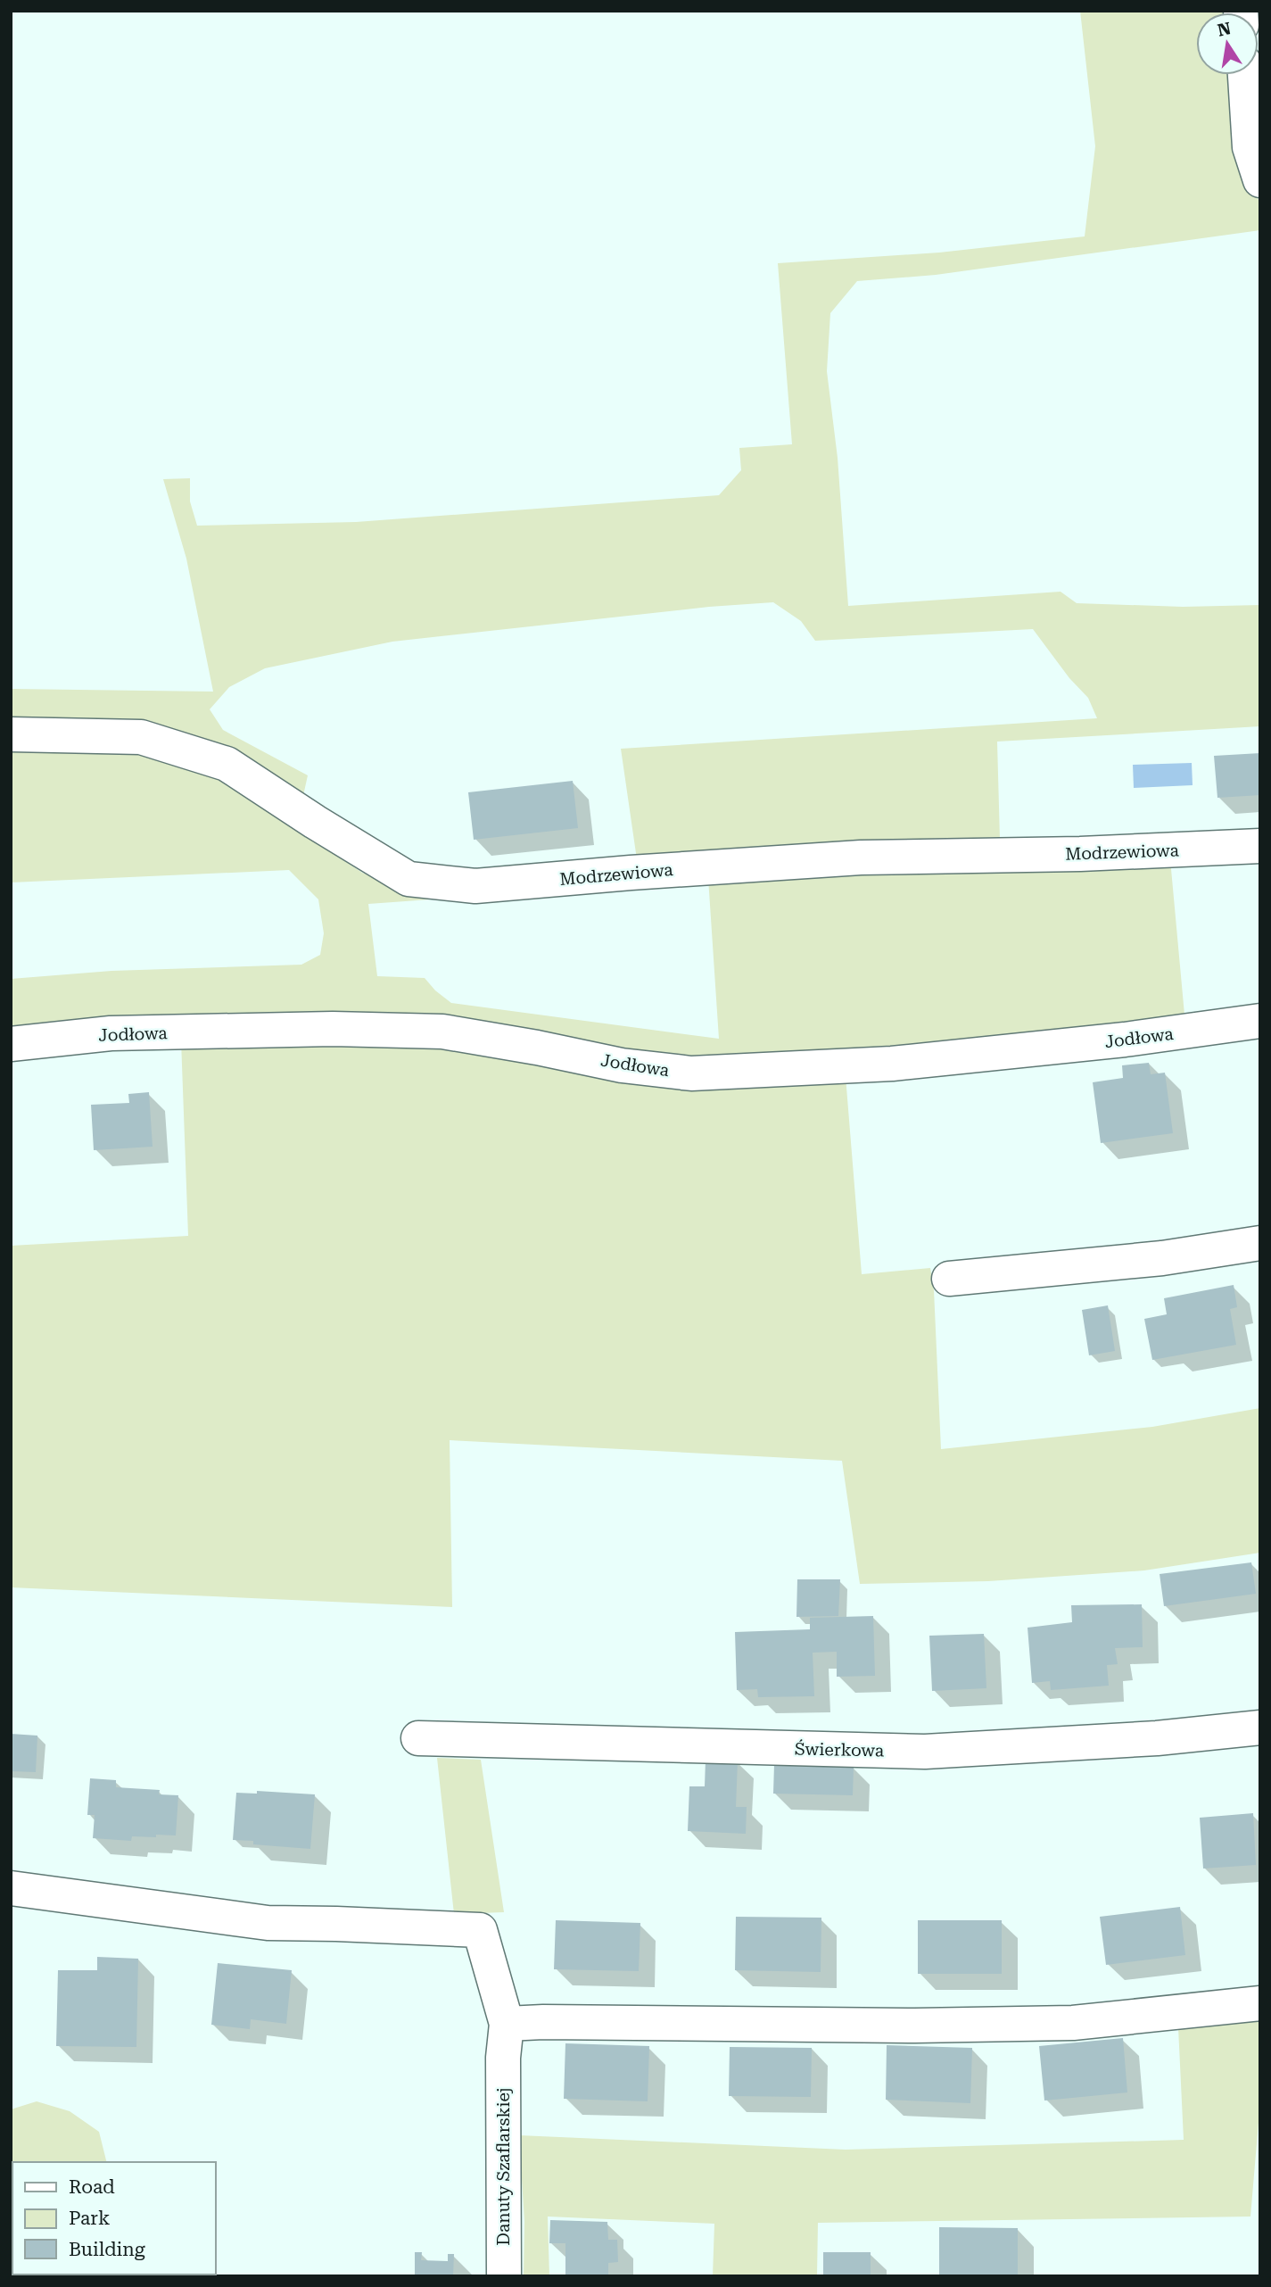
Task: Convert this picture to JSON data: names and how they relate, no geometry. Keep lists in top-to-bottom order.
{
  "streets": {
    "street": [
      "Modrzewiowa",
      "Jodłowa",
      "Świerkowa",
      "Danuty Szaflarskiej"
    ]
  },
  "legend": ["Road", "Park", "Building"],
  "north": "top"
}
